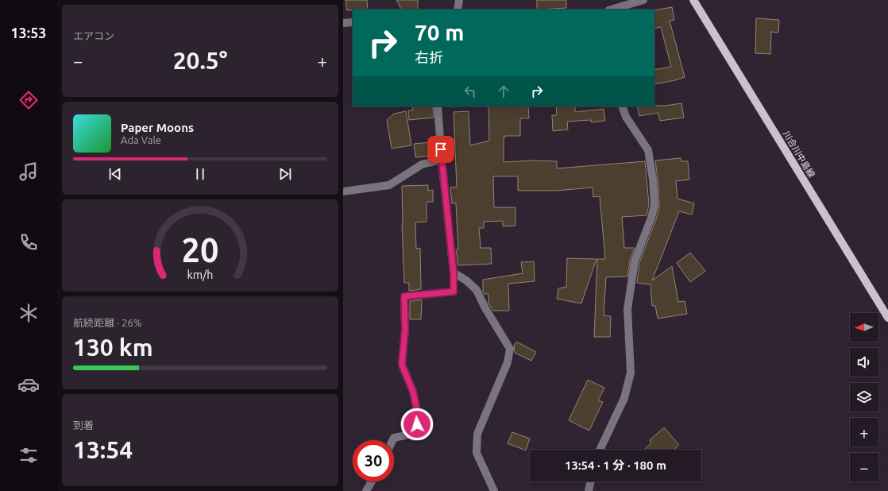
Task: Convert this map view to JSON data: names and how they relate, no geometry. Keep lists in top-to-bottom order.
{
  "streets": {
    "main road": ["川合川中島線"]
  },
  "north": "left",
  "page": {
    "tabs": "13:53",
    "tile": [
      "エアコン",
      ["航続距離 · 26%", "130 km"],
      ["到着", "13:54"]
    ],
    "turn": ["70 m", "右折"],
    "heat": ["−", "20.5°", "+"],
    "song": ["Paper Moons", "Ada Vale"],
    "map_buttons": ["+", "−"],
    "limit": "30",
    "trip": "13:54 · 1 分 · 180 m",
    "gauge": ["20", "km/h"]
  }
}
